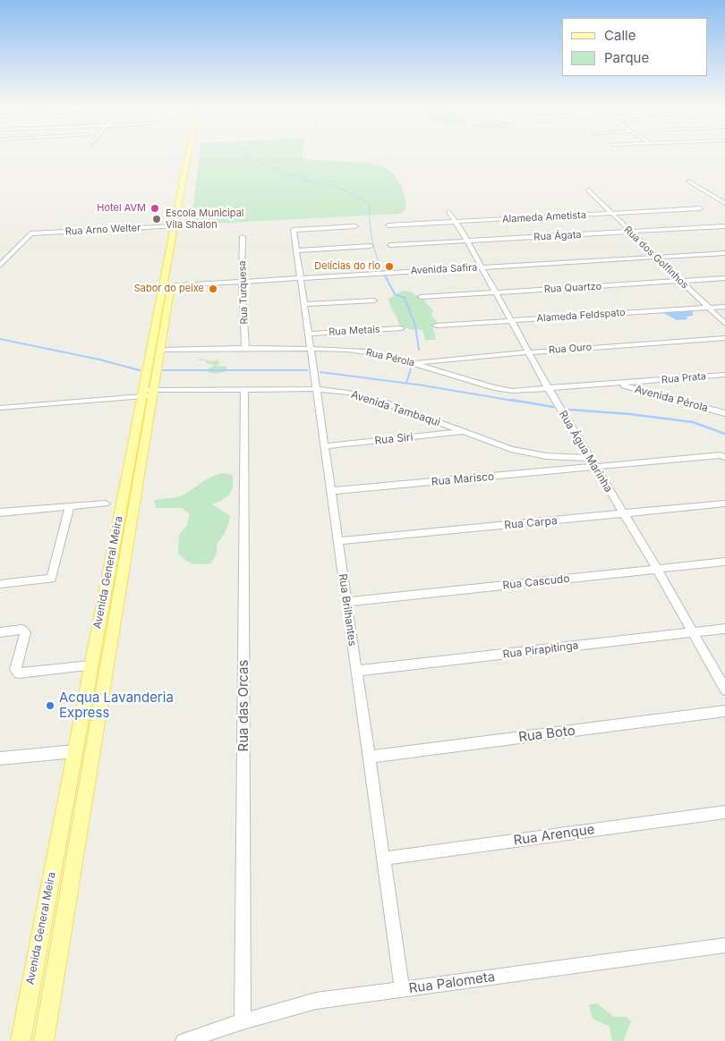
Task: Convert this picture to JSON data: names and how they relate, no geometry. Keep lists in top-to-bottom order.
{
  "streets": {
    "main road": ["Avenida General Meira"],
    "street": [
      "Alameda Ametista",
      "Rua Arno Welter",
      "Rua Ágata",
      "Rua dos Golfinhos",
      "Avenida Safira",
      "Rua Quartzo",
      "Rua Turquesa",
      "Alameda Feldspato",
      "Rua Metais",
      "Rua Ouro",
      "Rua Pérola",
      "Rua Prata",
      "Avenida Pérola",
      "Avenida Tambaqui",
      "Rua Siri",
      "Rua Água Marinha",
      "Rua Marisco",
      "Rua Carpa",
      "Rua Cascudo",
      "Rua Brilhantes",
      "Rua Pirapitinga",
      "Rua das Orcas",
      "Rua Boto",
      "Rua Arenque",
      "Rua Palometa"
    ]
  },
  "crossings": [
    ["Alameda Ametista", "Rua dos Golfinhos"],
    ["Alameda Ametista", "Rua Água Marinha"],
    ["Rua Arno Welter", "Avenida General Meira"],
    ["Rua Ágata", "Rua dos Golfinhos"],
    ["Rua Ágata", "Rua Água Marinha"],
    ["Rua dos Golfinhos", "Avenida Safira"],
    ["Rua dos Golfinhos", "Rua Quartzo"],
    ["Rua dos Golfinhos", "Alameda Feldspato"],
    ["Avenida Safira", "Rua Turquesa"],
    ["Avenida Safira", "Rua Água Marinha"],
    ["Avenida Safira", "Avenida General Meira"],
    ["Avenida Safira", "Rua Brilhantes"],
    ["Rua Quartzo", "Rua Água Marinha"],
    ["Rua Turquesa", "Rua Pérola"],
    ["Alameda Feldspato", "Rua Água Marinha"],
    ["Rua Metais", "Rua Brilhantes"],
    ["Rua Ouro", "Rua Pérola"],
    ["Rua Ouro", "Rua Água Marinha"],
    ["Rua Pérola", "Rua Prata"],
    ["Rua Pérola", "Avenida Pérola"],
    ["Rua Pérola", "Rua Água Marinha"],
    ["Rua Pérola", "Avenida General Meira"],
    ["Rua Pérola", "Rua Brilhantes"],
    ["Rua Prata", "Avenida Pérola"],
    ["Avenida Tambaqui", "Rua Siri"],
    ["Avenida Tambaqui", "Rua Água Marinha"],
    ["Avenida Tambaqui", "Avenida General Meira"],
    ["Avenida Tambaqui", "Rua Brilhantes"],
    ["Avenida Tambaqui", "Rua das Orcas"],
    ["Rua Siri", "Rua Brilhantes"],
    ["Rua Água Marinha", "Rua Marisco"],
    ["Rua Água Marinha", "Rua Carpa"],
    ["Rua Água Marinha", "Rua Cascudo"],
    ["Rua Água Marinha", "Rua Pirapitinga"],
    ["Rua Marisco", "Rua Brilhantes"],
    ["Rua Carpa", "Rua Brilhantes"],
    ["Rua Cascudo", "Rua Brilhantes"],
    ["Rua Brilhantes", "Rua Pirapitinga"],
    ["Rua Brilhantes", "Rua Boto"],
    ["Rua Brilhantes", "Rua Arenque"],
    ["Rua Brilhantes", "Rua Palometa"],
    ["Rua das Orcas", "Rua Palometa"]
  ],
  "places": [
    "Hotel AVM",
    "Escola Municipal Vila Shalon",
    "Delícias do rio",
    "Sabor do peixe",
    "Acqua Lavanderia Express"
  ],
  "legend": ["Calle", "Parque"]
}
